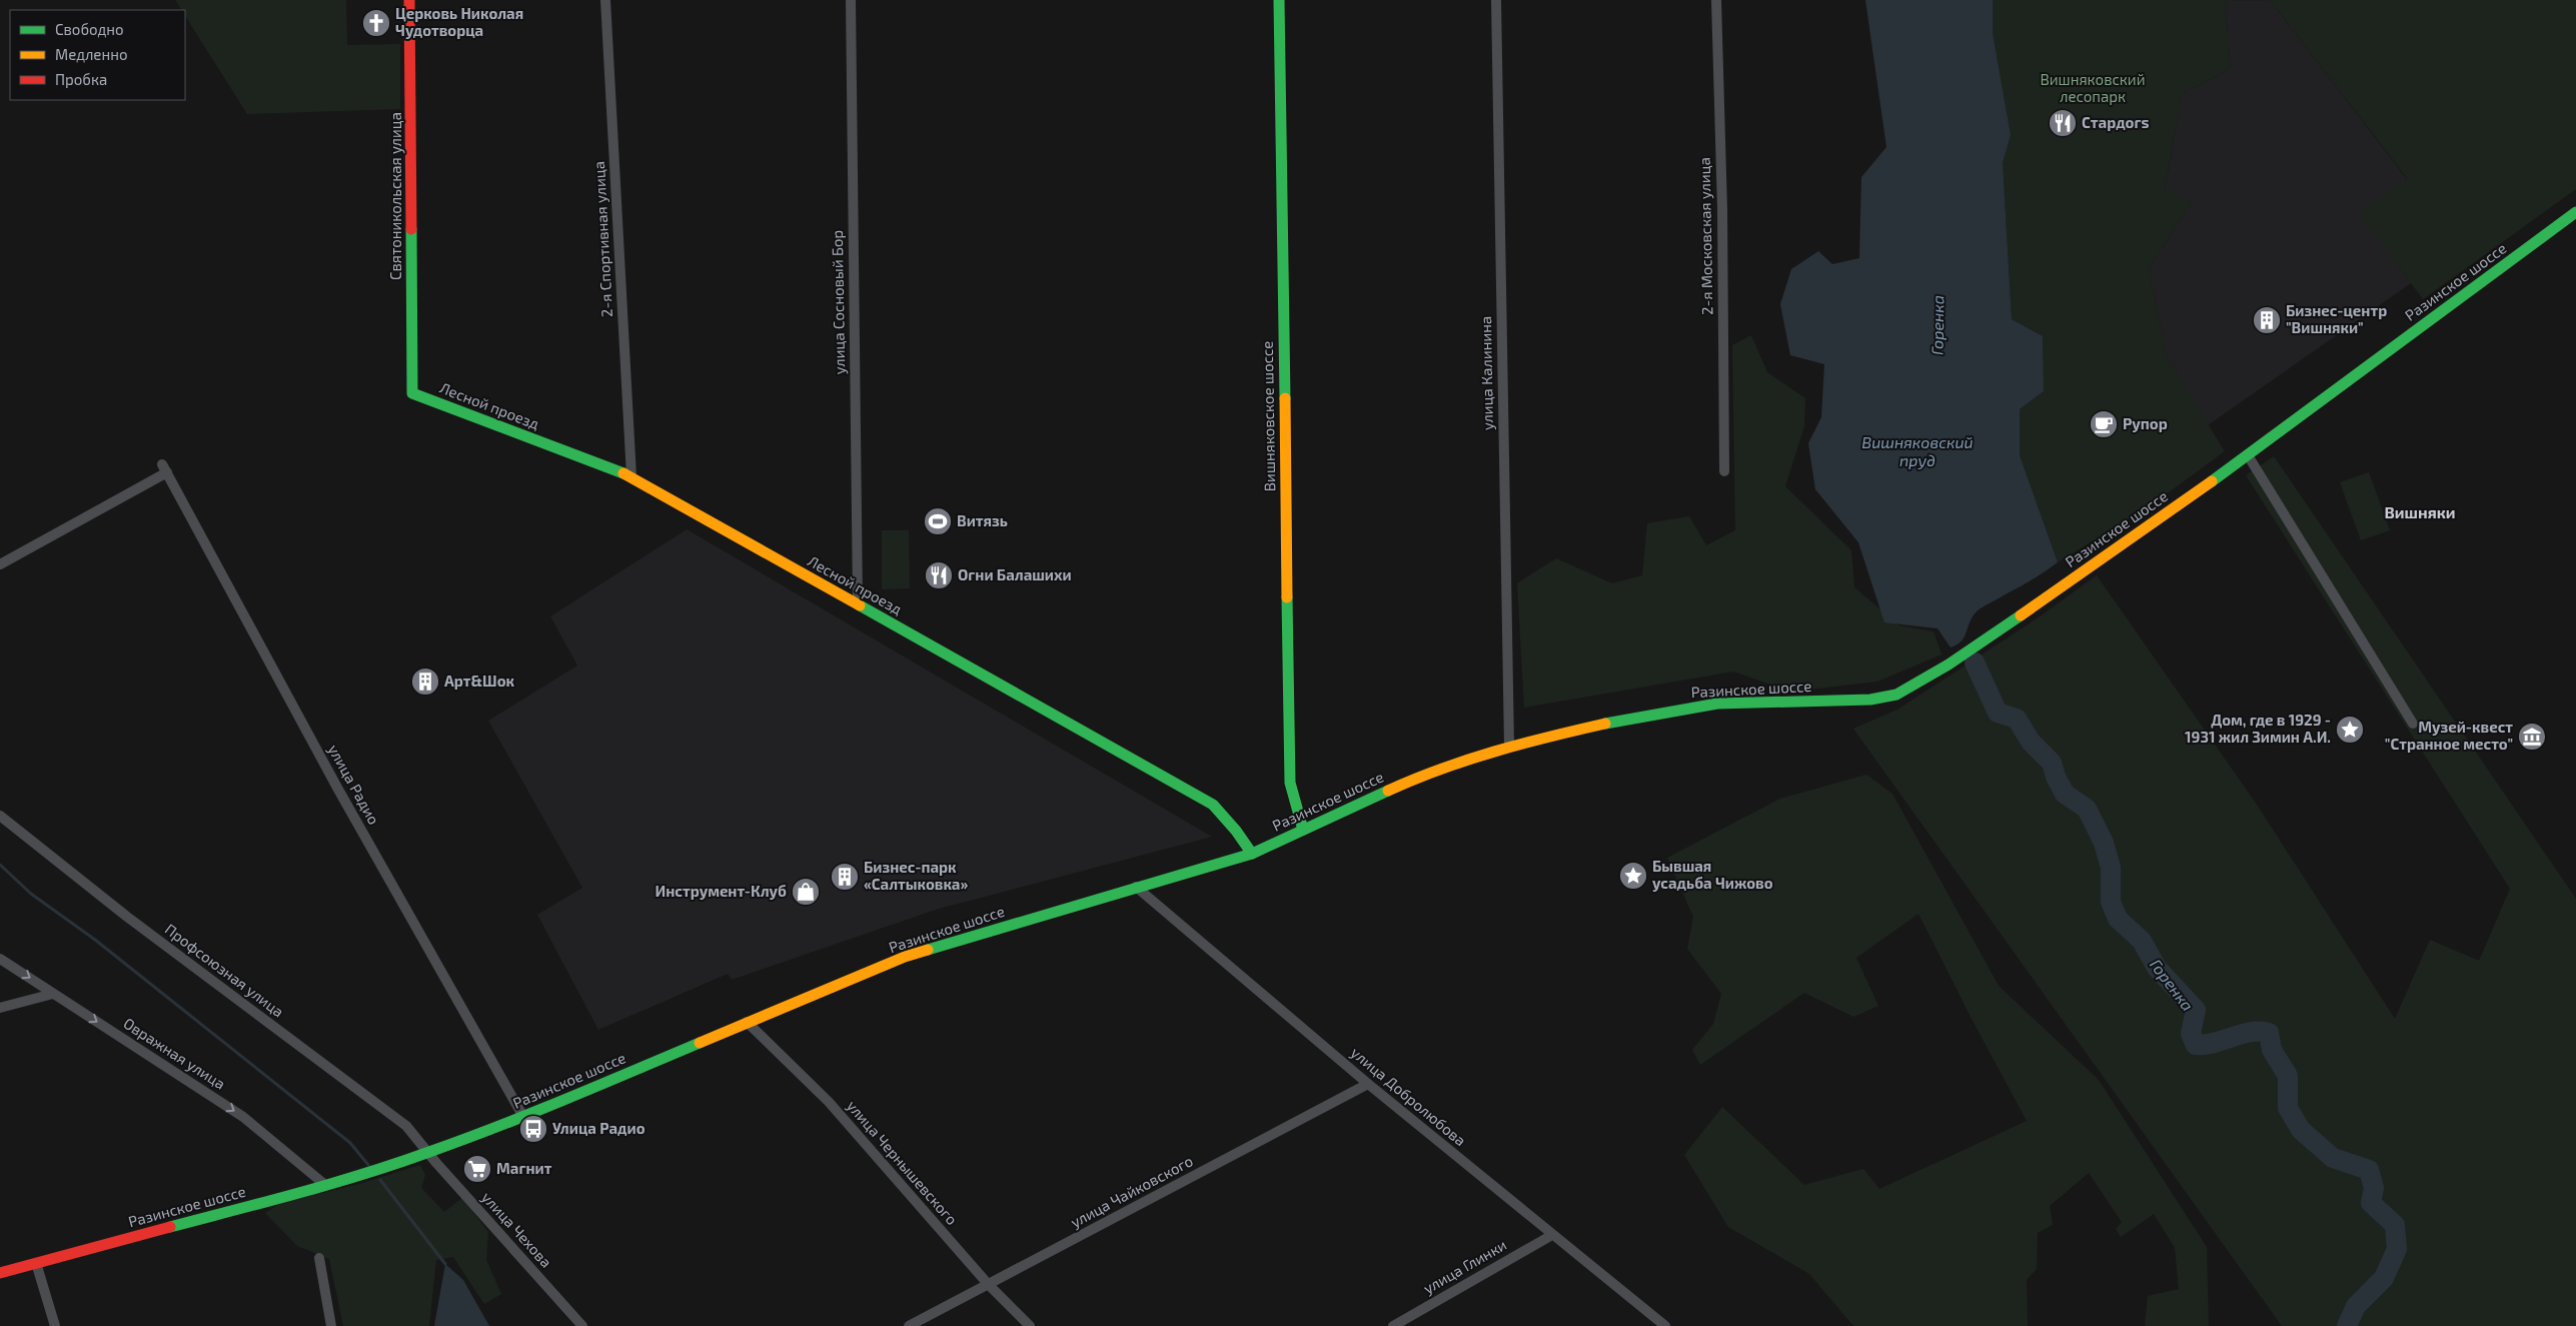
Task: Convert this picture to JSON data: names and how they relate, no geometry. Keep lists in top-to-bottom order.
{
  "streets": {
    "main road": [
      "Святоникольская улица",
      "Разинское шоссе",
      "Лесной проезд",
      "Вишняковское шоссе"
    ],
    "street": [
      "2-я Московская улица",
      "2-я Спортивная улица",
      "улица Сосновый Бор",
      "улица Калинина",
      "улица Радио",
      "Профсоюзная улица",
      "Овражная улица",
      "улица Добролюбова",
      "улица Чернышевского",
      "улица Чайковского",
      "улица Чехова",
      "улица Глинки"
    ]
  },
  "crossings": [
    ["Святоникольская улица", "Лесной проезд"],
    ["2-я Спортивная улица", "Лесной проезд"],
    ["Разинское шоссе", "улица Калинина"],
    ["Разинское шоссе", "Лесной проезд"],
    ["Разинское шоссе", "Вишняковское шоссе"],
    ["Разинское шоссе", "улица Радио"],
    ["Разинское шоссе", "Профсоюзная улица"],
    ["Разинское шоссе", "Овражная улица"],
    ["Разинское шоссе", "улица Добролюбова"],
    ["Разинское шоссе", "улица Чернышевского"],
    ["Разинское шоссе", "улица Чехова"],
    ["улица Сосновый Бор", "Лесной проезд"],
    ["Профсоюзная улица", "улица Чехова"],
    ["улица Добролюбова", "улица Чайковского"],
    ["улица Добролюбова", "улица Глинки"],
    ["улица Чернышевского", "улица Чайковского"]
  ],
  "one_way": ["Овражная улица"],
  "districts": ["Вишняки"],
  "water": ["Горенка", "Вишняковский пруд"],
  "parks": ["Вишняковский лесопарк"],
  "places": {
    "church": ["Церковь Николая Чудотворца"],
    "restaurant": ["Стардогs", "Огни Балашихи"],
    "building": ["Бизнес-центр \"Вишняки\"", "Арт&Шок", "Бизнес-парк «Салтыковка»"],
    "cafe": ["Рупор"],
    "sports": ["Витязь"],
    "place": ["Дом, где в 1929 - 1931 жил Зимин А.И.", "Бывшая усадьба Чижово"],
    "museum": ["Музей-квест \"Странное место\""],
    "shop": ["Инструмент-Клуб"],
    "bus stop": ["Улица Радио"],
    "supermarket": ["Магнит"]
  },
  "legend": ["Свободно", "Медленно", "Пробка"]
}
